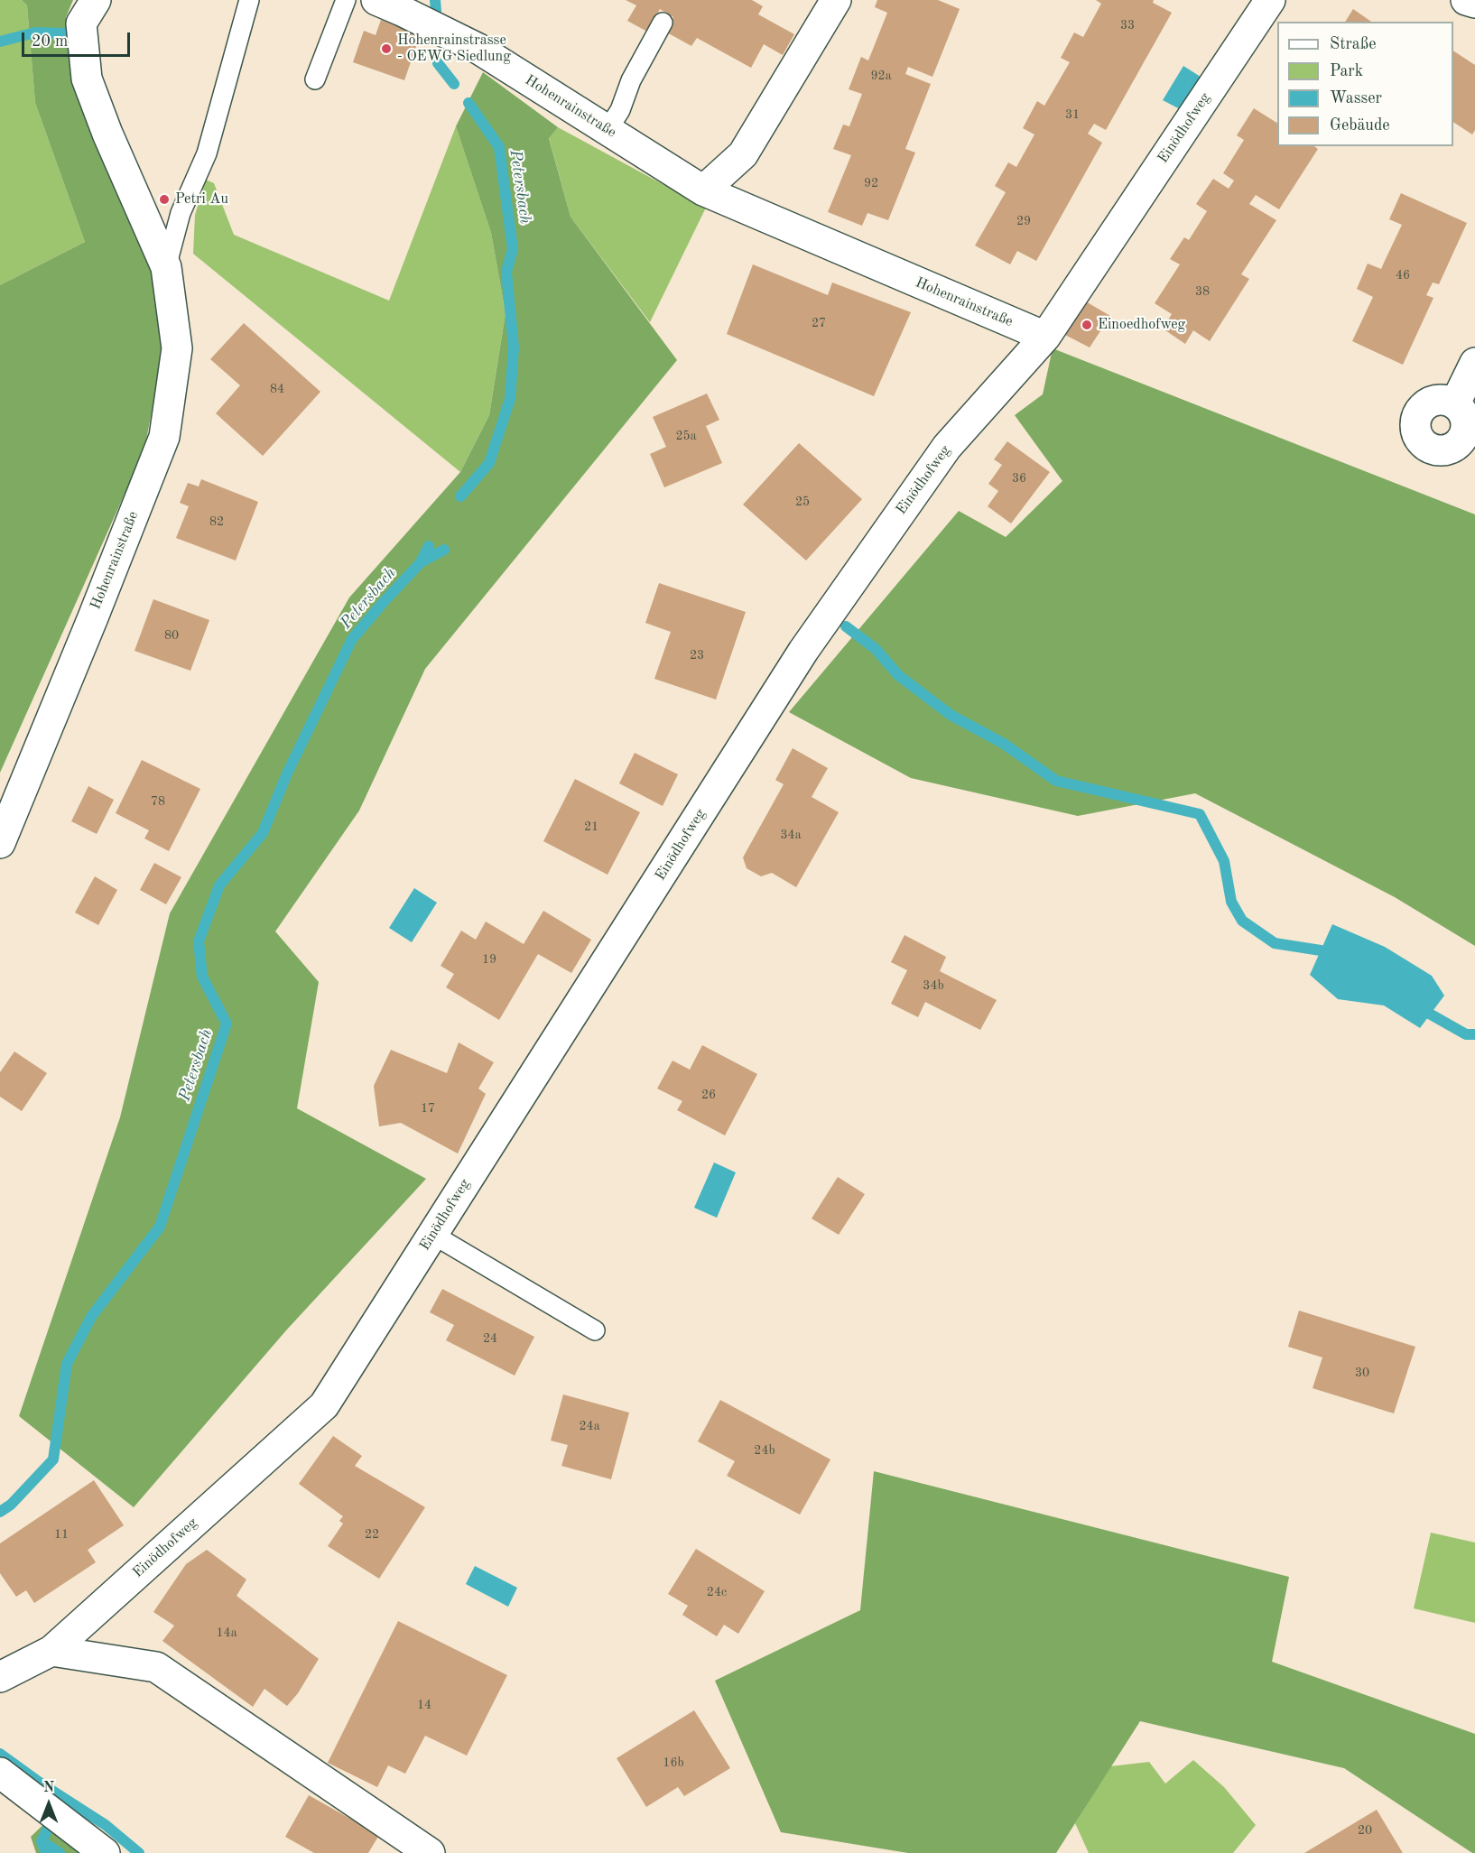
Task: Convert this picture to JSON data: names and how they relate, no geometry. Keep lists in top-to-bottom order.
{
  "streets": {
    "street": ["Hohenrainstraße", "Einödhofweg"]
  },
  "crossings": [
    ["Hohenrainstraße", "Einödhofweg"]
  ],
  "water": ["Petersbach"],
  "places": ["Hohenrainstrasse - OEWG Siedlung", "Petri Au", "Einoedhofweg"],
  "house_numbers": [
    "33",
    "92a",
    "31",
    "92",
    "29",
    "46",
    "38",
    "27",
    "84",
    "25a",
    "36",
    "25",
    "82",
    "80",
    "23",
    "78",
    "21",
    "34a",
    "19",
    "34b",
    "26",
    "17",
    "24",
    "30",
    "24a",
    "24b",
    "11",
    "22",
    "24c",
    "14a",
    "14",
    "16b",
    "20"
  ],
  "legend": [
    "Straße",
    "Park",
    "Wasser",
    "Gebäude"
  ],
  "scale_bar": "20 m",
  "north": "top"
}
